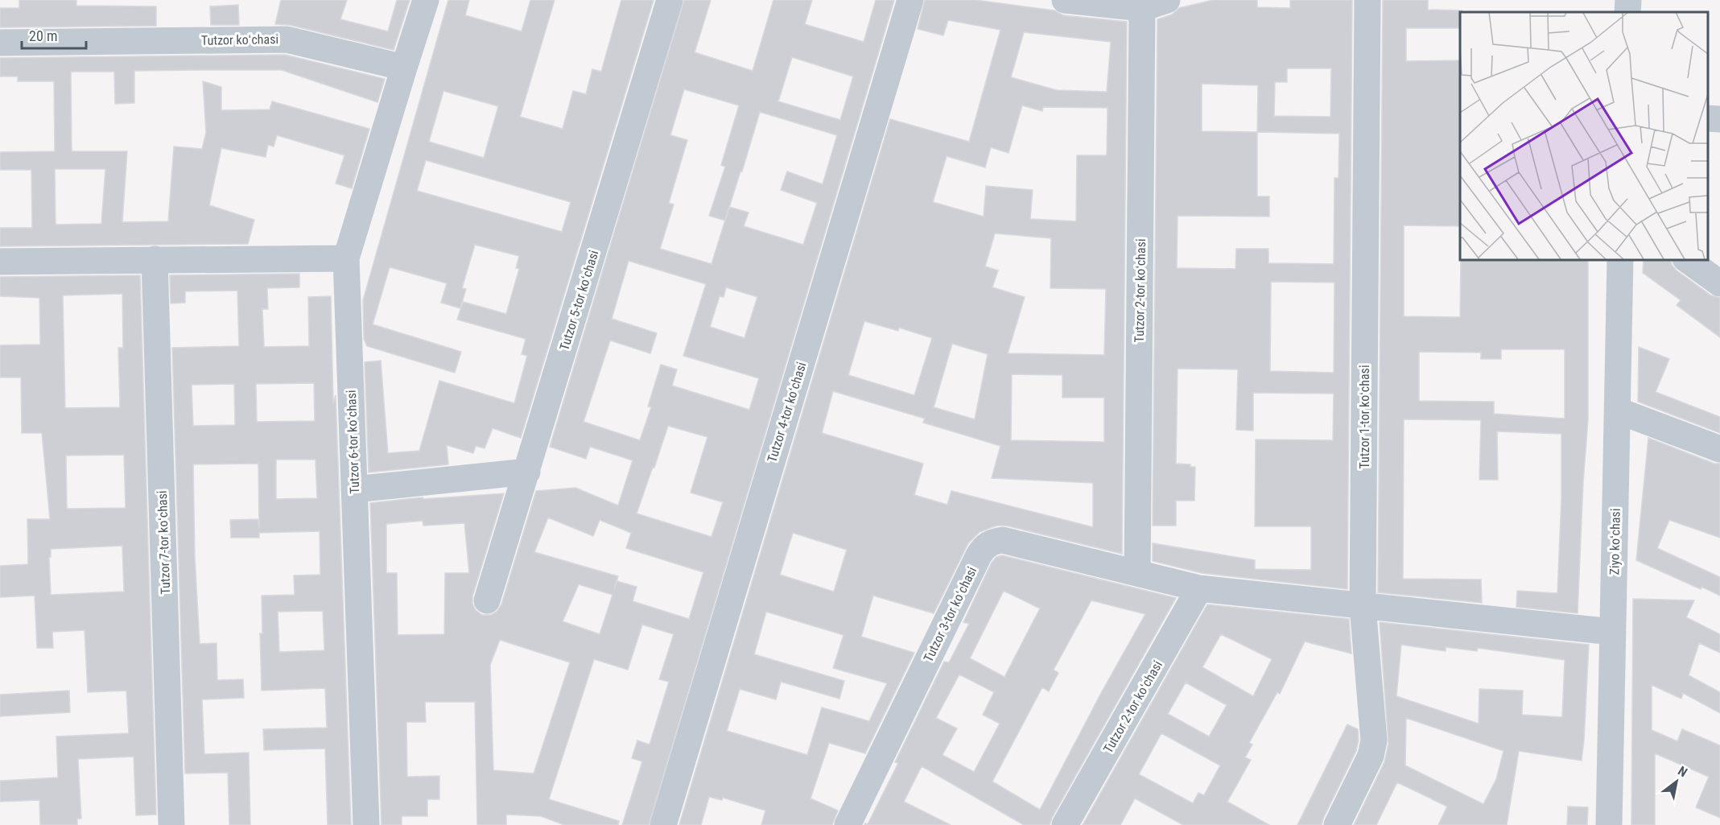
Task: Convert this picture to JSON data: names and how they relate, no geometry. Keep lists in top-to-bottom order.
{
  "streets": {
    "street": [
      "Tutzor koʻchasi",
      "Tutzor 2-tor koʻchasi",
      "Tutzor 5-tor koʻchasi",
      "Tutzor 4-tor koʻchasi",
      "Tutzor 1-tor koʻchasi",
      "Tutzor 6-tor koʻchasi",
      "Ziyo koʻchasi",
      "Tutzor 7-tor koʻchasi",
      "Tutzor 3-tor koʻchasi"
    ]
  },
  "crossings": [
    ["Tutzor koʻchasi", "Tutzor 6-tor koʻchasi"],
    ["Tutzor 2-tor koʻchasi", "Tutzor 3-tor koʻchasi"],
    ["Tutzor 1-tor koʻchasi", "Tutzor 3-tor koʻchasi"],
    ["Ziyo koʻchasi", "Tutzor 3-tor koʻchasi"]
  ],
  "scale_bar": "20 m",
  "north": "top right"
}
